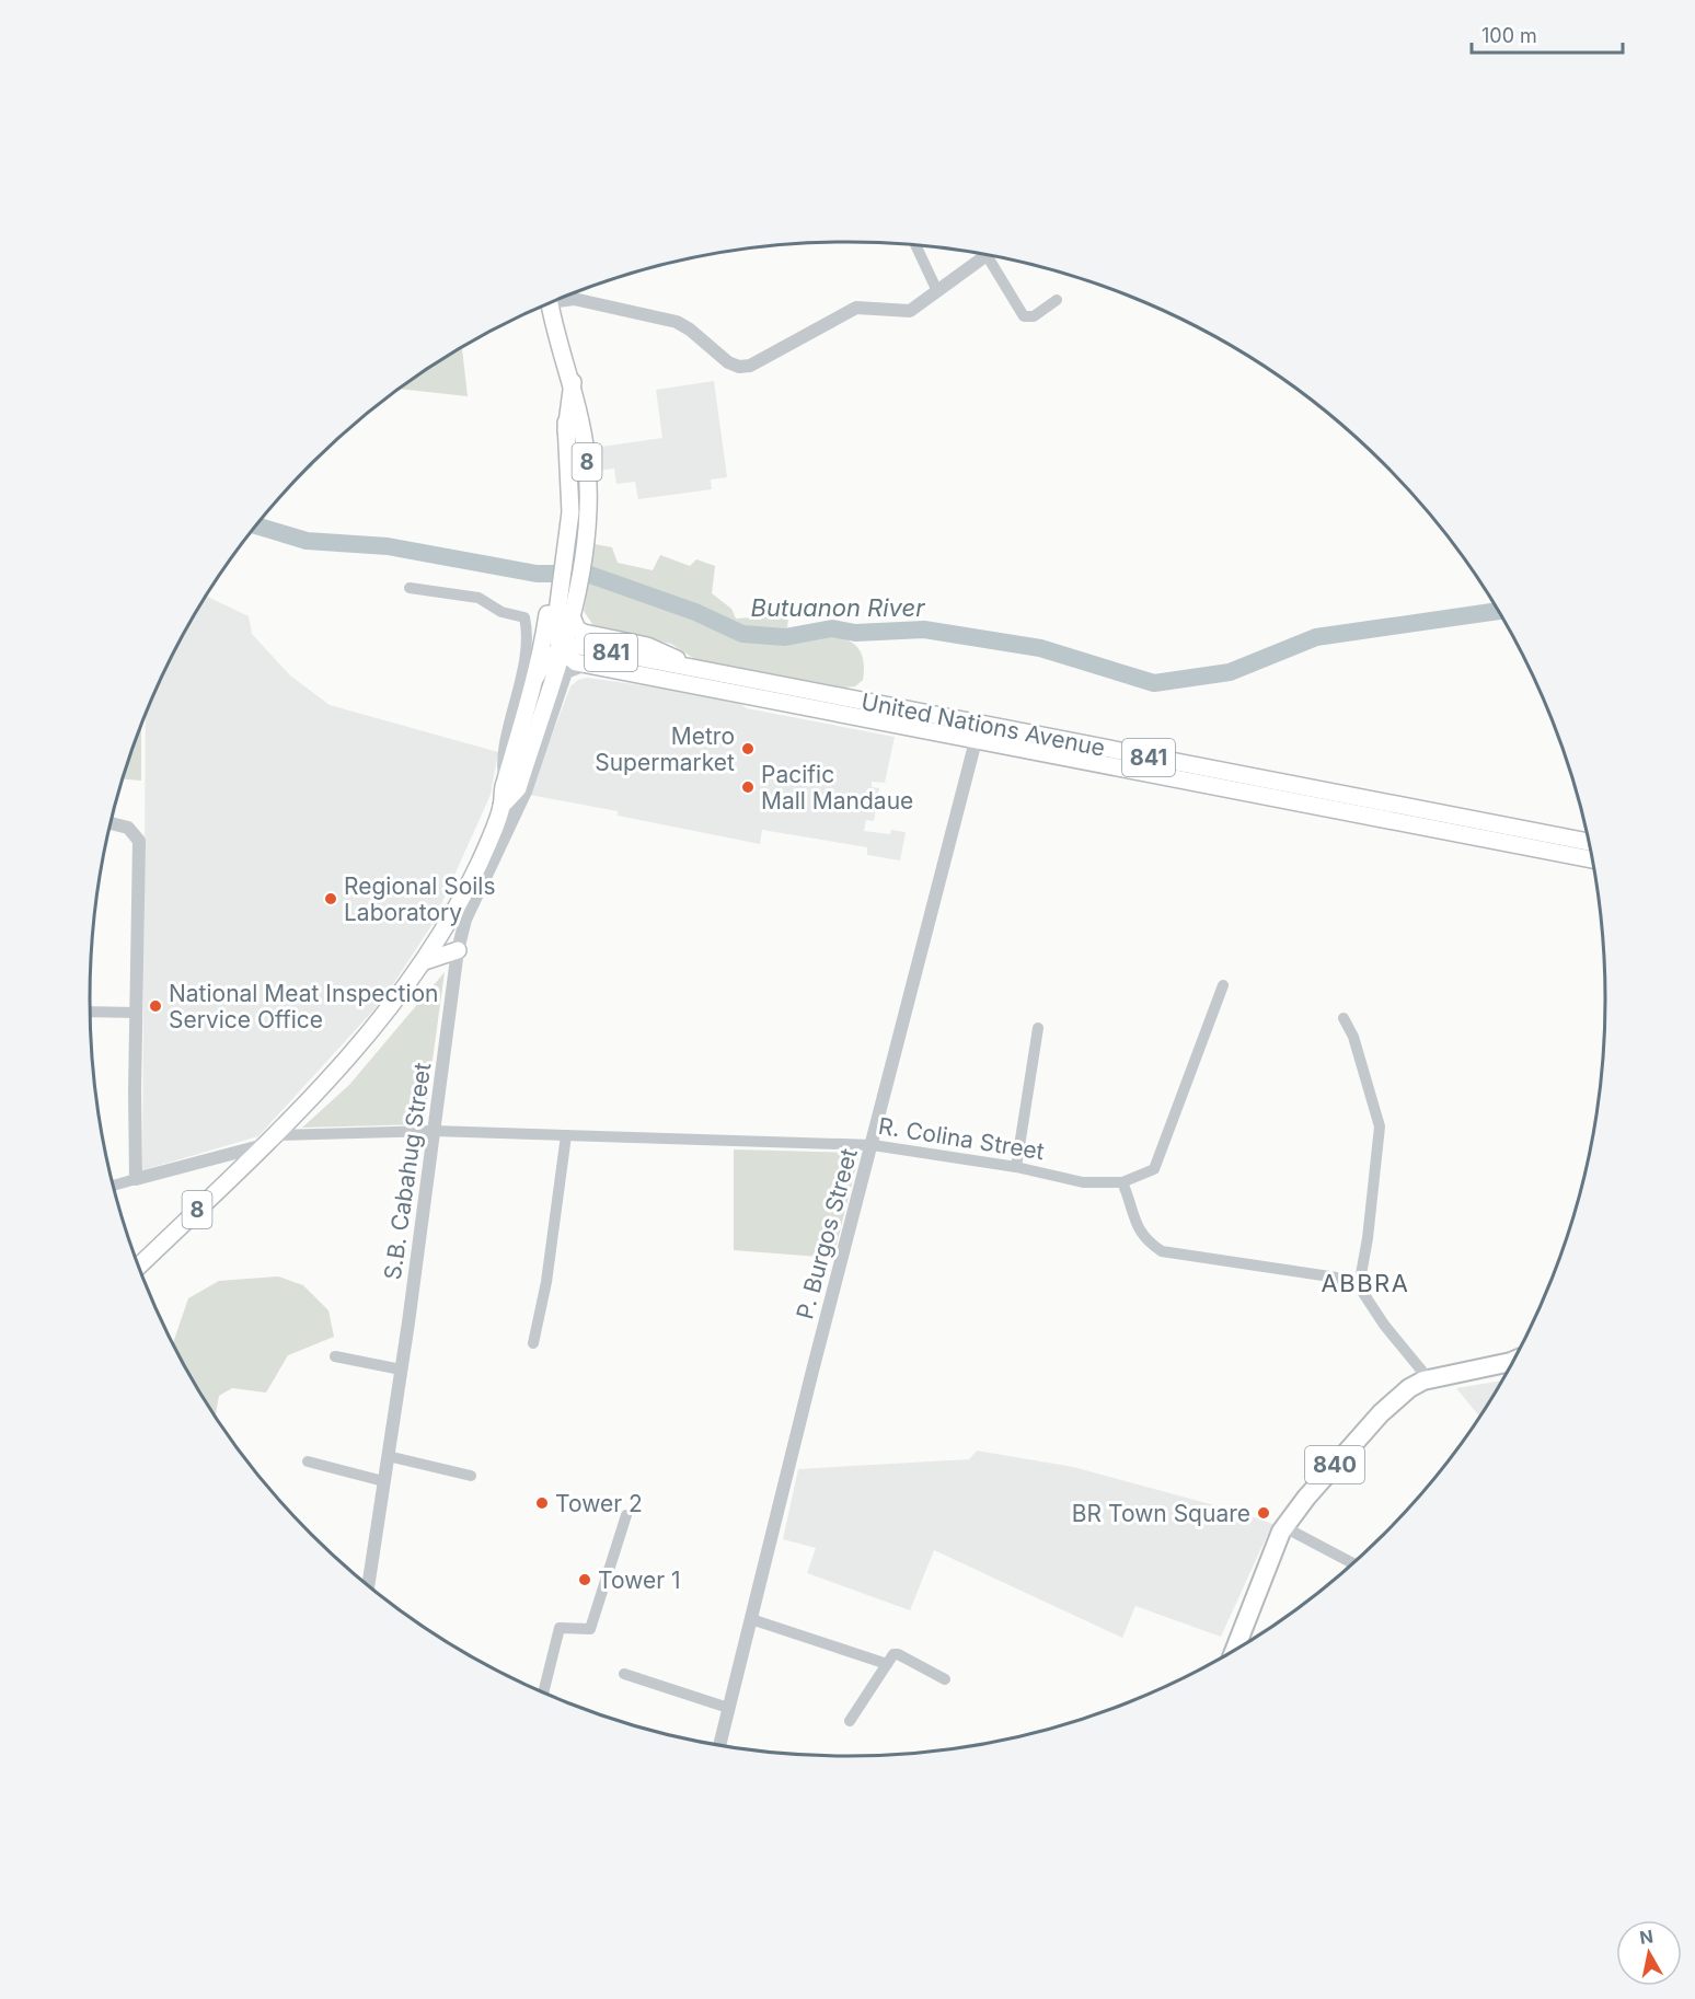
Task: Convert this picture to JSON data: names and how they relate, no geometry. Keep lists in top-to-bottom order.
{
  "streets": {
    "highway": ["840"],
    "main road": ["8", "841", "United Nations Avenue"],
    "street": ["R. Colina Street", "S.B. Cabahug Street", "P. Burgos Street"]
  },
  "crossings": [
    ["8", "841"],
    ["8", "United Nations Avenue"],
    ["8", "R. Colina Street"],
    ["841", "United Nations Avenue"],
    ["United Nations Avenue", "S.B. Cabahug Street"],
    ["United Nations Avenue", "P. Burgos Street"],
    ["R. Colina Street", "S.B. Cabahug Street"],
    ["R. Colina Street", "P. Burgos Street"]
  ],
  "districts": ["ABBRA"],
  "water": ["Butuanon River"],
  "places": [
    "Metro Supermarket",
    "Pacific Mall Mandaue",
    "Regional Soils Laboratory",
    "National Meat Inspection Service Office",
    "Tower 2",
    "BR Town Square",
    "Tower 1"
  ],
  "scale_bar": "100 m",
  "north": "top"
}
